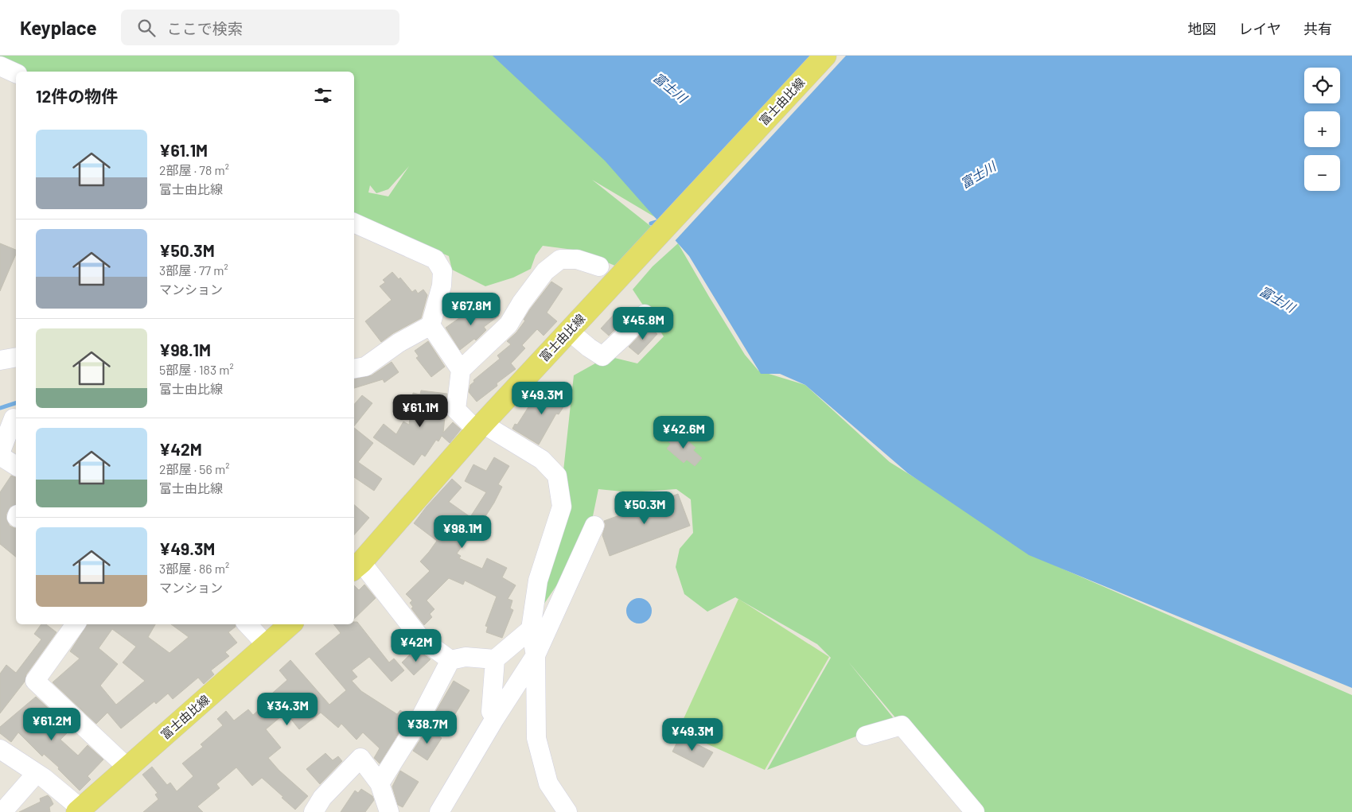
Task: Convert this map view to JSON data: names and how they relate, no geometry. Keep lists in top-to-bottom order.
{
  "streets": {
    "main road": ["富士由比線"]
  },
  "water": ["富士川"],
  "page": {
    "header": "Keyplace",
    "search": "ここで検索",
    "nav": ["地図", "レイヤ", "共有"],
    "map_buttons": ["+", "−"],
    "heading": "12件の物件",
    "list": [
      {
        "name": "¥61.1M",
        "note": "2部屋 · 78 m² · 富士由比線"
      },
      {
        "name": "¥50.3M",
        "note": "3部屋 · 77 m² · マンション"
      },
      {
        "name": "¥98.1M",
        "note": "5部屋 · 183 m² · 富士由比線"
      },
      {
        "name": "¥42M",
        "note": "2部屋 · 56 m² · 富士由比線"
      },
      {
        "name": "¥49.3M",
        "note": "3部屋 · 86 m² · マンション"
      }
    ],
    "price": [
      "¥67.8M",
      "¥45.8M",
      "¥49.3M",
      "¥61.1M",
      "¥42.6M",
      "¥50.3M",
      "¥98.1M",
      "¥42M",
      "¥34.3M",
      "¥61.2M",
      "¥38.7M",
      "¥49.3M"
    ]
  }
}
